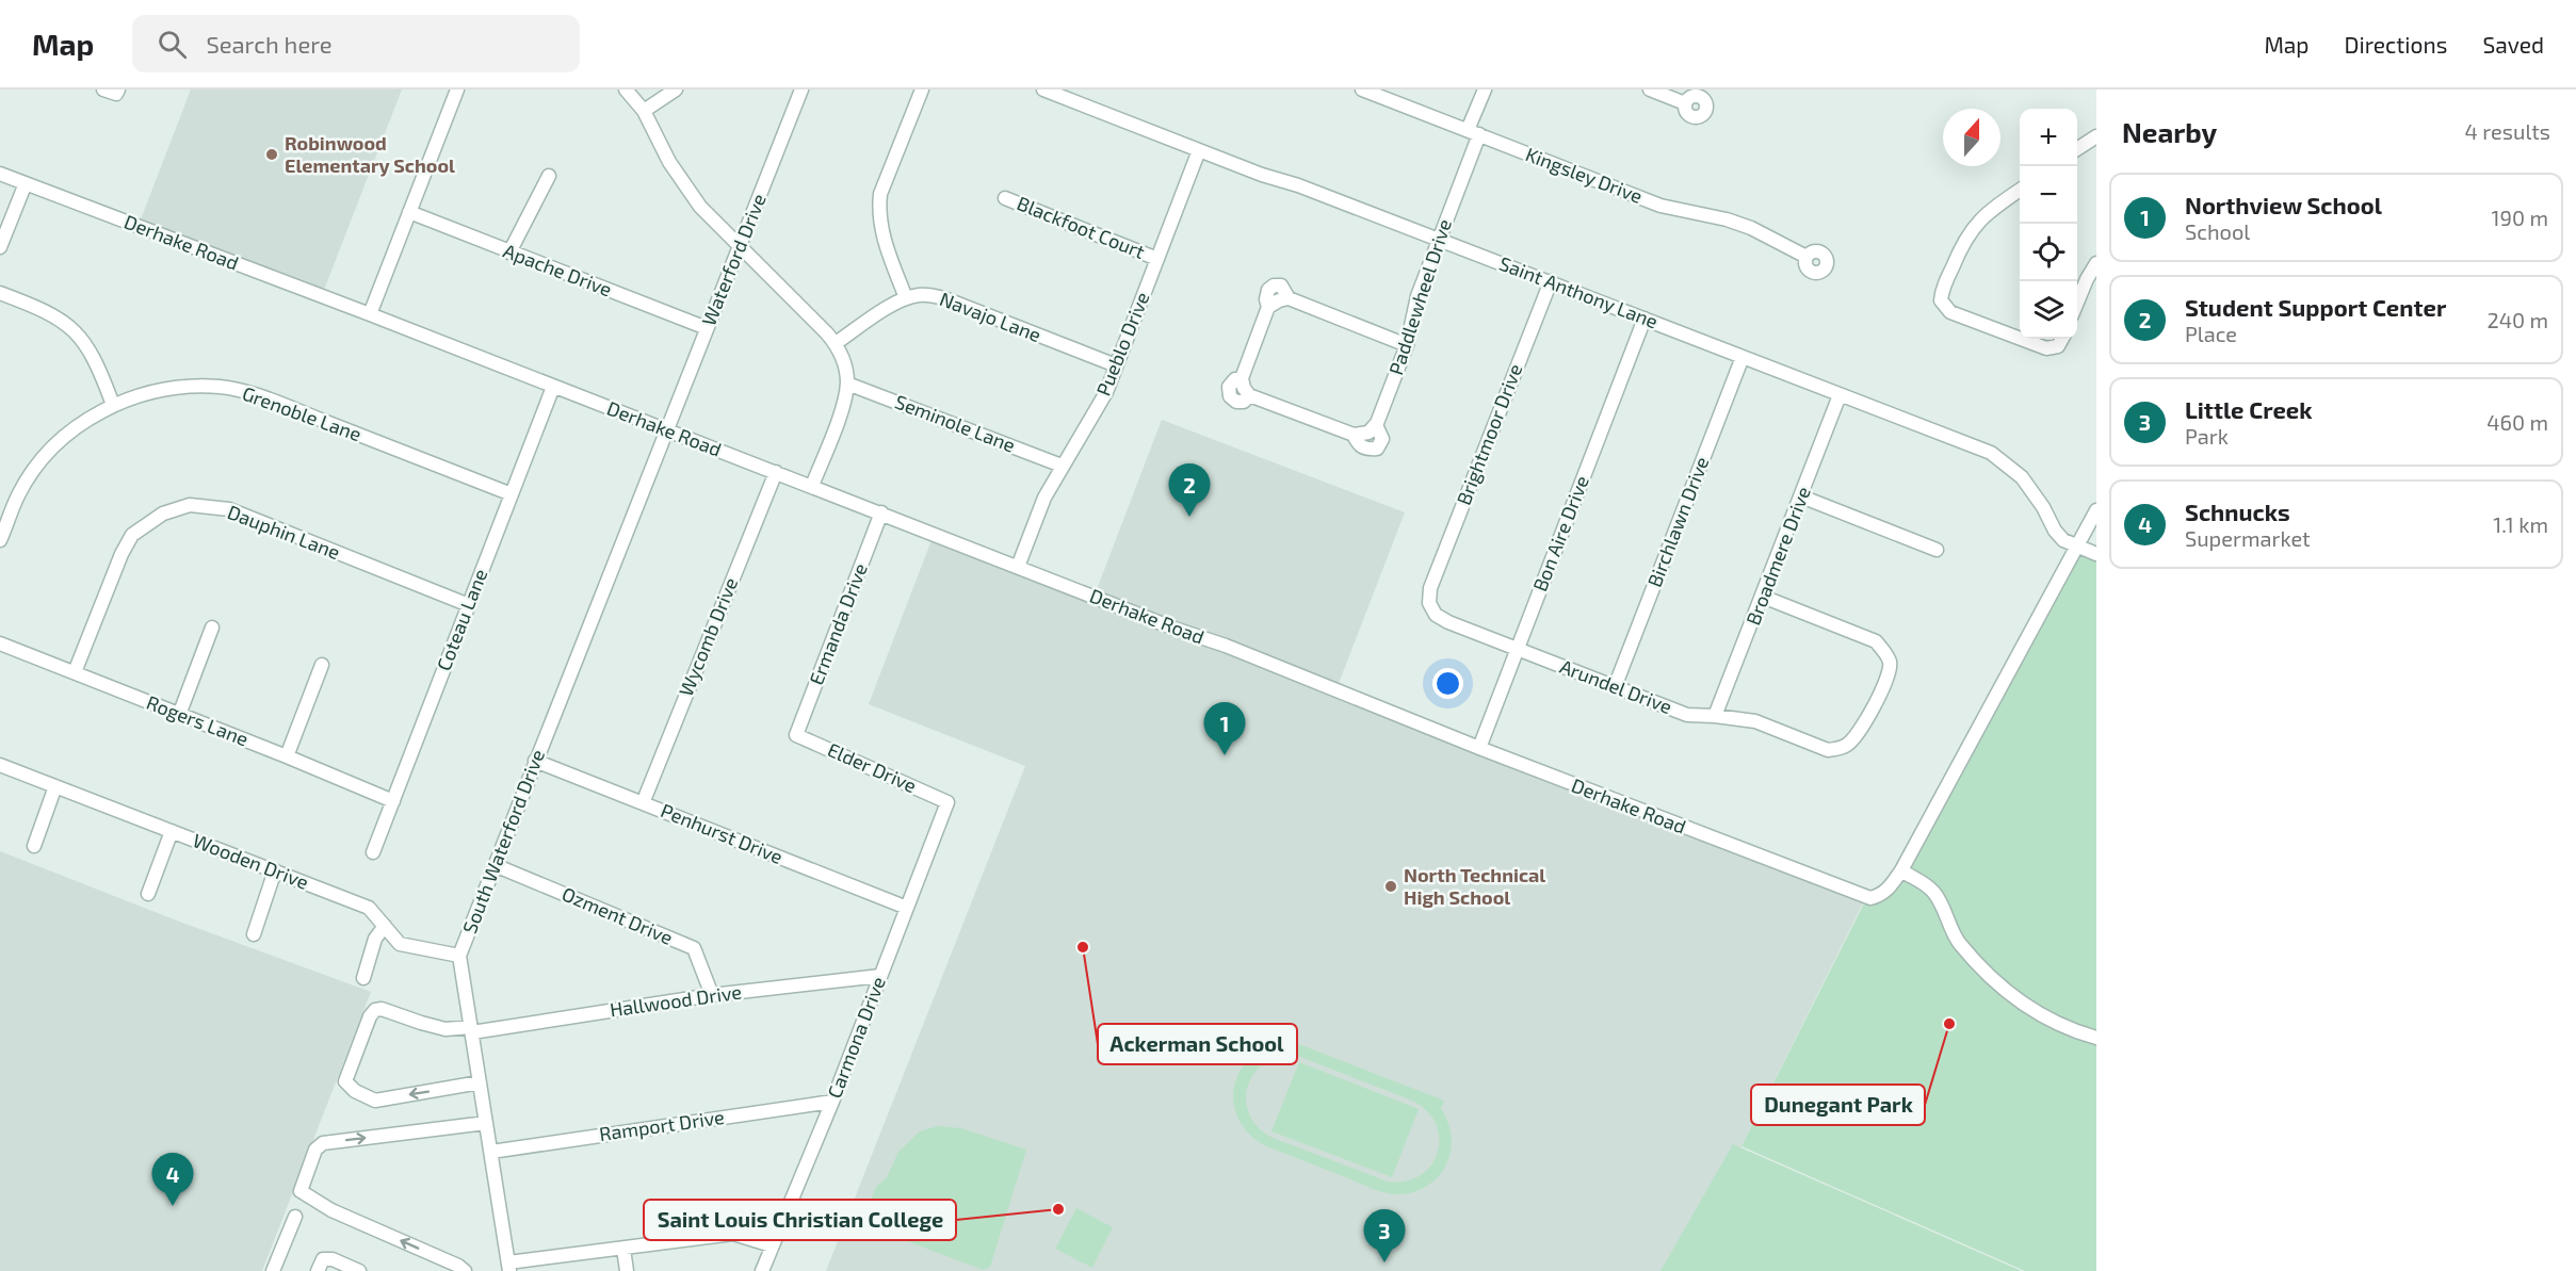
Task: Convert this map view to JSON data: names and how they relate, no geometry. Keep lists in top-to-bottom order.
{
  "streets": {
    "street": [
      "Kingsley Drive",
      "Blackfoot Court",
      "Derhake Road",
      "Waterford Drive",
      "Apache Drive",
      "Saint Anthony Lane",
      "Paddlewheel Drive",
      "Navajo Lane",
      "Pueblo Drive",
      "Grenoble Lane",
      "Seminole Lane",
      "Brightmoor Drive",
      "Birchlawn Drive",
      "Dauphin Lane",
      "Bon Aire Drive",
      "Broadmere Drive",
      "Coteau Lane",
      "Ermanda Drive",
      "Wycomb Drive",
      "Arundel Drive",
      "Rogers Lane",
      "Elder Drive",
      "Penhurst Drive",
      "South Waterford Drive",
      "Wooden Drive",
      "Ozment Drive",
      "Hallwood Drive",
      "Carmona Drive",
      "Ramport Drive"
    ]
  },
  "crossings": [
    ["Kingsley Drive", "Paddlewheel Drive"],
    ["Blackfoot Court", "Pueblo Drive"],
    ["Derhake Road", "Waterford Drive"],
    ["Derhake Road", "Saint Anthony Lane"],
    ["Derhake Road", "Pueblo Drive"],
    ["Derhake Road", "Bon Aire Drive"],
    ["Derhake Road", "Coteau Lane"],
    ["Derhake Road", "Ermanda Drive"],
    ["Derhake Road", "Wycomb Drive"],
    ["Derhake Road", "South Waterford Drive"],
    ["Waterford Drive", "Apache Drive"],
    ["Waterford Drive", "South Waterford Drive"],
    ["Saint Anthony Lane", "Paddlewheel Drive"],
    ["Saint Anthony Lane", "Pueblo Drive"],
    ["Saint Anthony Lane", "Brightmoor Drive"],
    ["Saint Anthony Lane", "Birchlawn Drive"],
    ["Saint Anthony Lane", "Bon Aire Drive"],
    ["Saint Anthony Lane", "Broadmere Drive"],
    ["Navajo Lane", "Pueblo Drive"],
    ["Pueblo Drive", "Seminole Lane"],
    ["Grenoble Lane", "Coteau Lane"],
    ["Brightmoor Drive", "Arundel Drive"],
    ["Birchlawn Drive", "Arundel Drive"],
    ["Dauphin Lane", "Coteau Lane"],
    ["Dauphin Lane", "Rogers Lane"],
    ["Bon Aire Drive", "Arundel Drive"],
    ["Broadmere Drive", "Arundel Drive"],
    ["Coteau Lane", "Rogers Lane"],
    ["Ermanda Drive", "Elder Drive"],
    ["Wycomb Drive", "Penhurst Drive"],
    ["Elder Drive", "Carmona Drive"],
    ["Penhurst Drive", "South Waterford Drive"],
    ["Penhurst Drive", "Carmona Drive"],
    ["South Waterford Drive", "Wooden Drive"],
    ["South Waterford Drive", "Ozment Drive"],
    ["South Waterford Drive", "Hallwood Drive"],
    ["South Waterford Drive", "Ramport Drive"],
    ["Ozment Drive", "Hallwood Drive"],
    ["Hallwood Drive", "Carmona Drive"],
    ["Carmona Drive", "Ramport Drive"]
  ],
  "places": [
    "Robinwood Elementary School",
    "North Technical High School",
    "Ackerman School",
    "Dunegant Park",
    "Saint Louis Christian College"
  ],
  "north": "top",
  "page": {
    "header": "Map",
    "search": "Search here",
    "nav": ["Map", "Directions", "Saved"],
    "heading": ["Nearby", "4 results"],
    "map_buttons": ["+", "−"],
    "list": [
      {
        "mark": "1",
        "name": "Northview School",
        "note": "School",
        "value": "190 m"
      },
      {
        "mark": "2",
        "name": "Student Support Center",
        "note": "Place",
        "value": "240 m"
      },
      {
        "mark": "3",
        "name": "Little Creek",
        "note": "Park",
        "value": "460 m"
      },
      {
        "mark": "4",
        "name": "Schnucks",
        "note": "Supermarket",
        "value": "1.1 km"
      }
    ],
    "pins": [
      "2",
      "1",
      "4",
      "3"
    ]
  }
}
